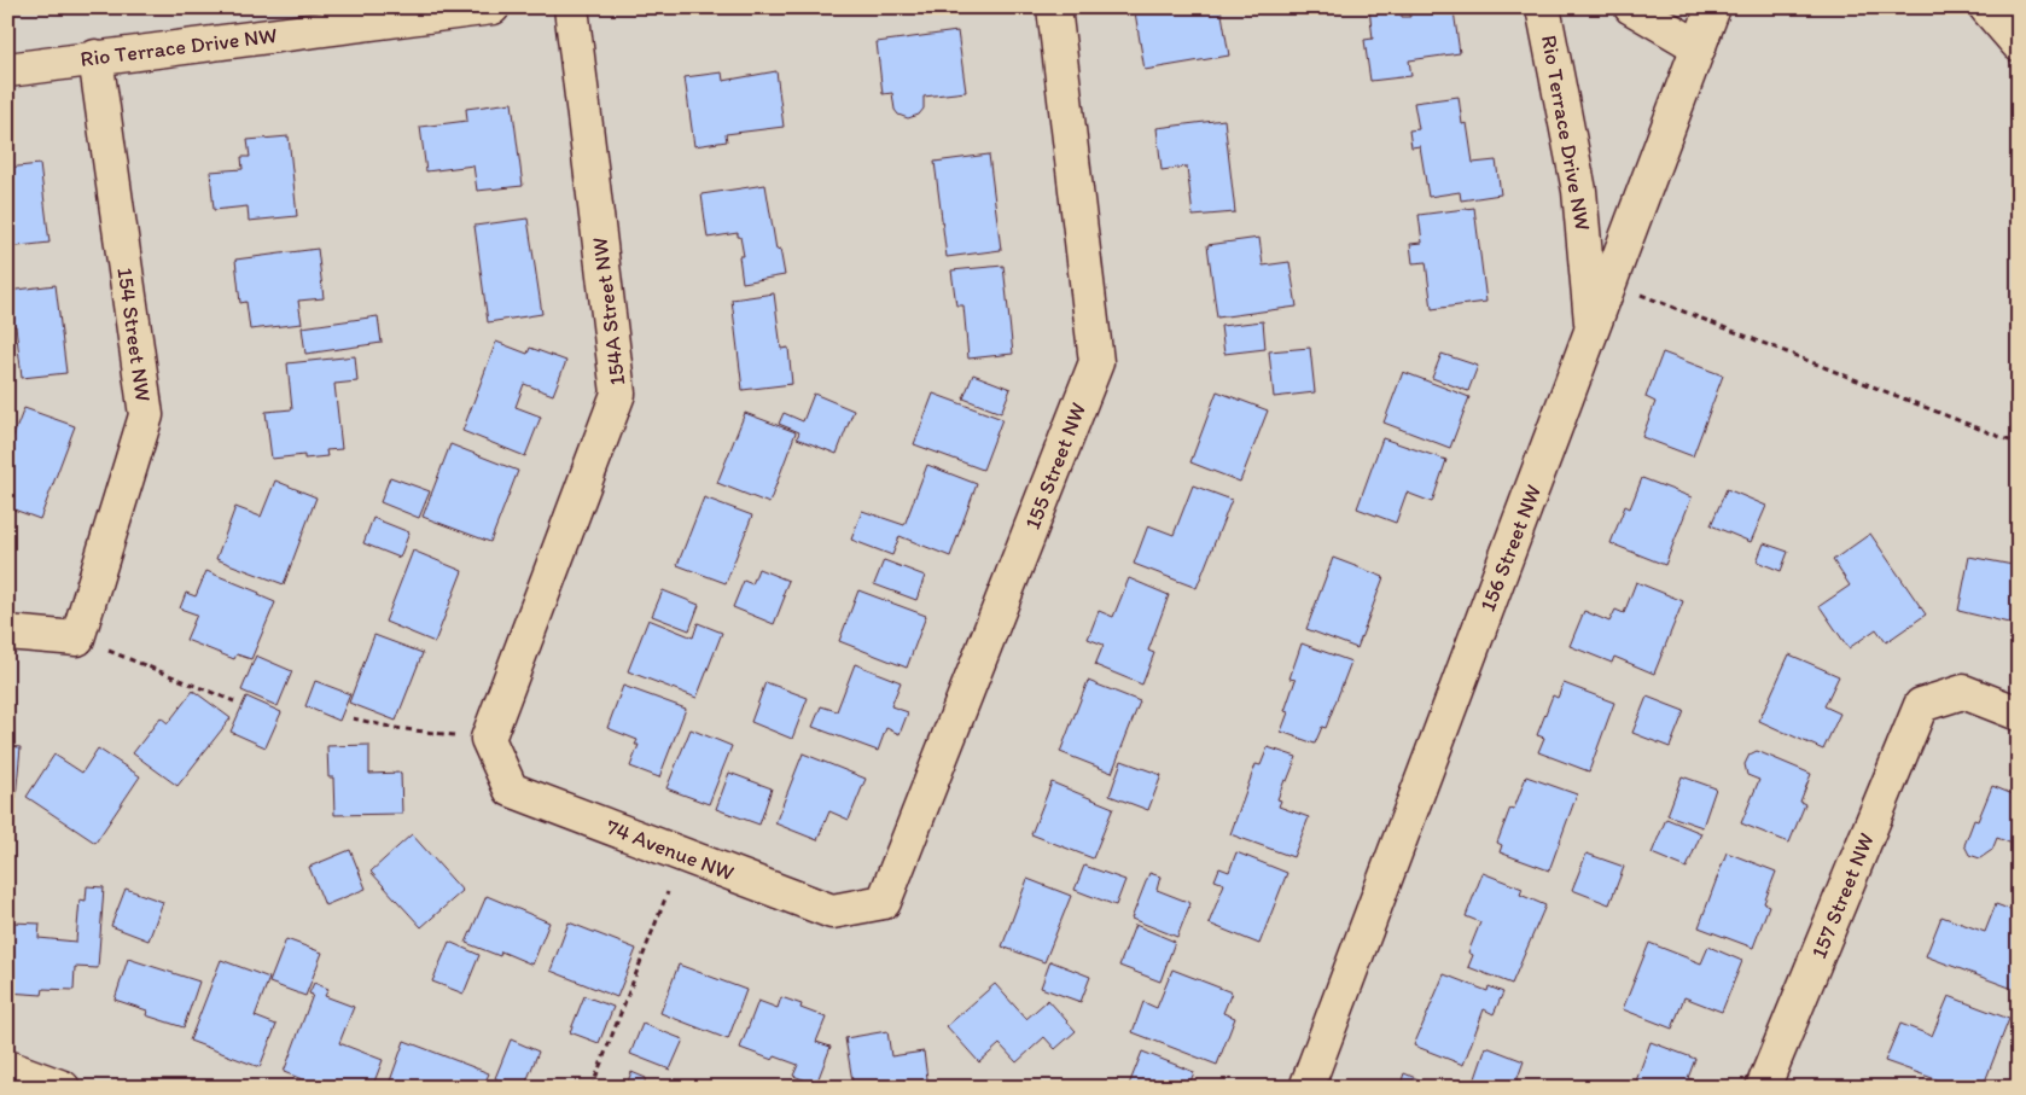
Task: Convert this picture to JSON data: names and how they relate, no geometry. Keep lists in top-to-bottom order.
{
  "streets": {
    "street": [
      "Rio Terrace Drive NW",
      "154A Street NW",
      "154 Street NW",
      "155 Street NW",
      "156 Street NW",
      "74 Avenue NW",
      "157 Street NW"
    ]
  },
  "crossings": [
    ["Rio Terrace Drive NW", "154 Street NW"],
    ["Rio Terrace Drive NW", "156 Street NW"],
    ["154A Street NW", "74 Avenue NW"],
    ["155 Street NW", "74 Avenue NW"]
  ]
}
